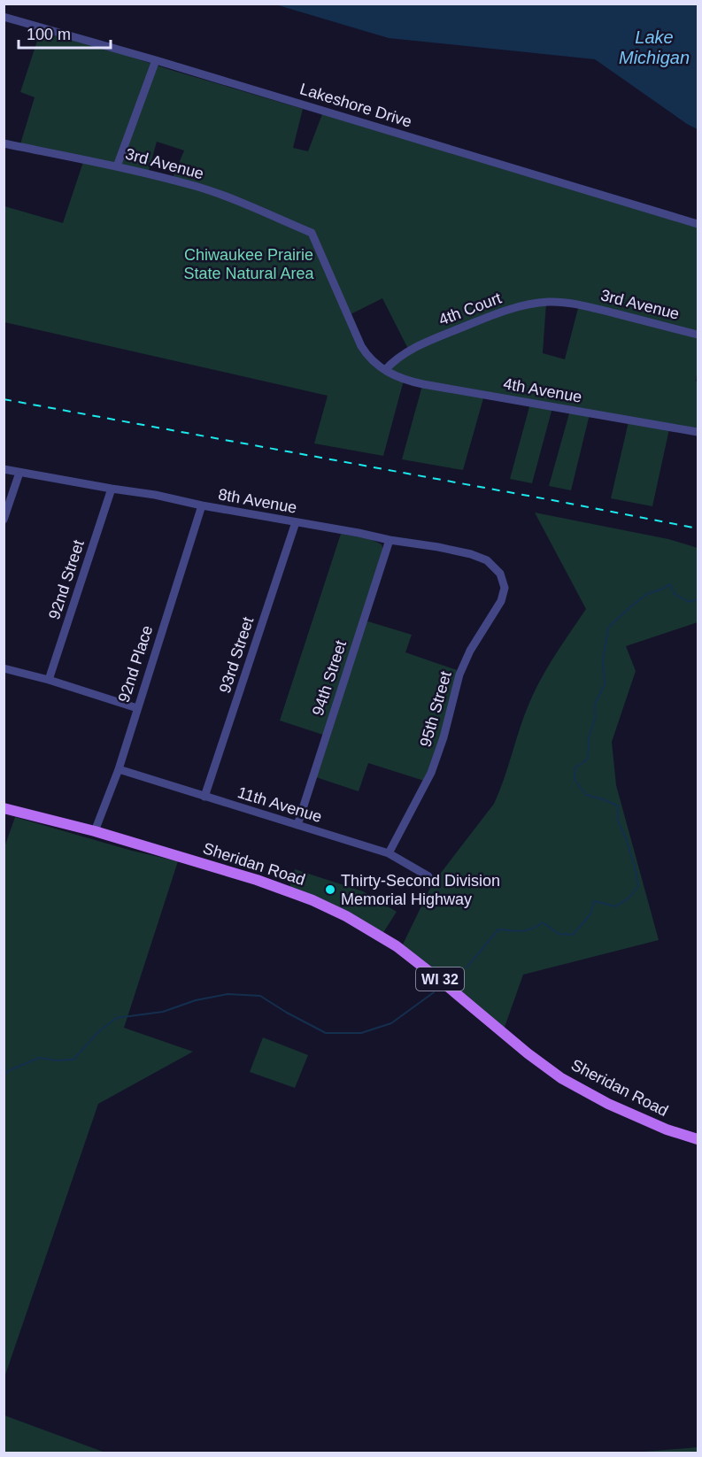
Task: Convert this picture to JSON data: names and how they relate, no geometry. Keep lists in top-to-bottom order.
{
  "streets": {
    "main road": ["Sheridan Road", "WI 32"],
    "street": [
      "Lakeshore Drive",
      "3rd Avenue",
      "4th Court",
      "4th Avenue",
      "8th Avenue",
      "92nd Street",
      "93rd Street",
      "92nd Place",
      "94th Street",
      "95th Street",
      "11th Avenue"
    ]
  },
  "crossings": [
    ["3rd Avenue", "4th Court"],
    ["3rd Avenue", "4th Avenue"],
    ["4th Court", "4th Avenue"],
    ["8th Avenue", "92nd Street"],
    ["8th Avenue", "93rd Street"],
    ["8th Avenue", "92nd Place"],
    ["8th Avenue", "94th Street"],
    ["8th Avenue", "95th Street"],
    ["93rd Street", "11th Avenue"],
    ["92nd Place", "11th Avenue"],
    ["92nd Place", "Sheridan Road"],
    ["94th Street", "11th Avenue"],
    ["95th Street", "11th Avenue"]
  ],
  "water": ["Lake Michigan"],
  "parks": ["Chiwaukee Prairie State Natural Area"],
  "places": ["Thirty-Second Division Memorial Highway"],
  "scale_bar": "100 m"
}
